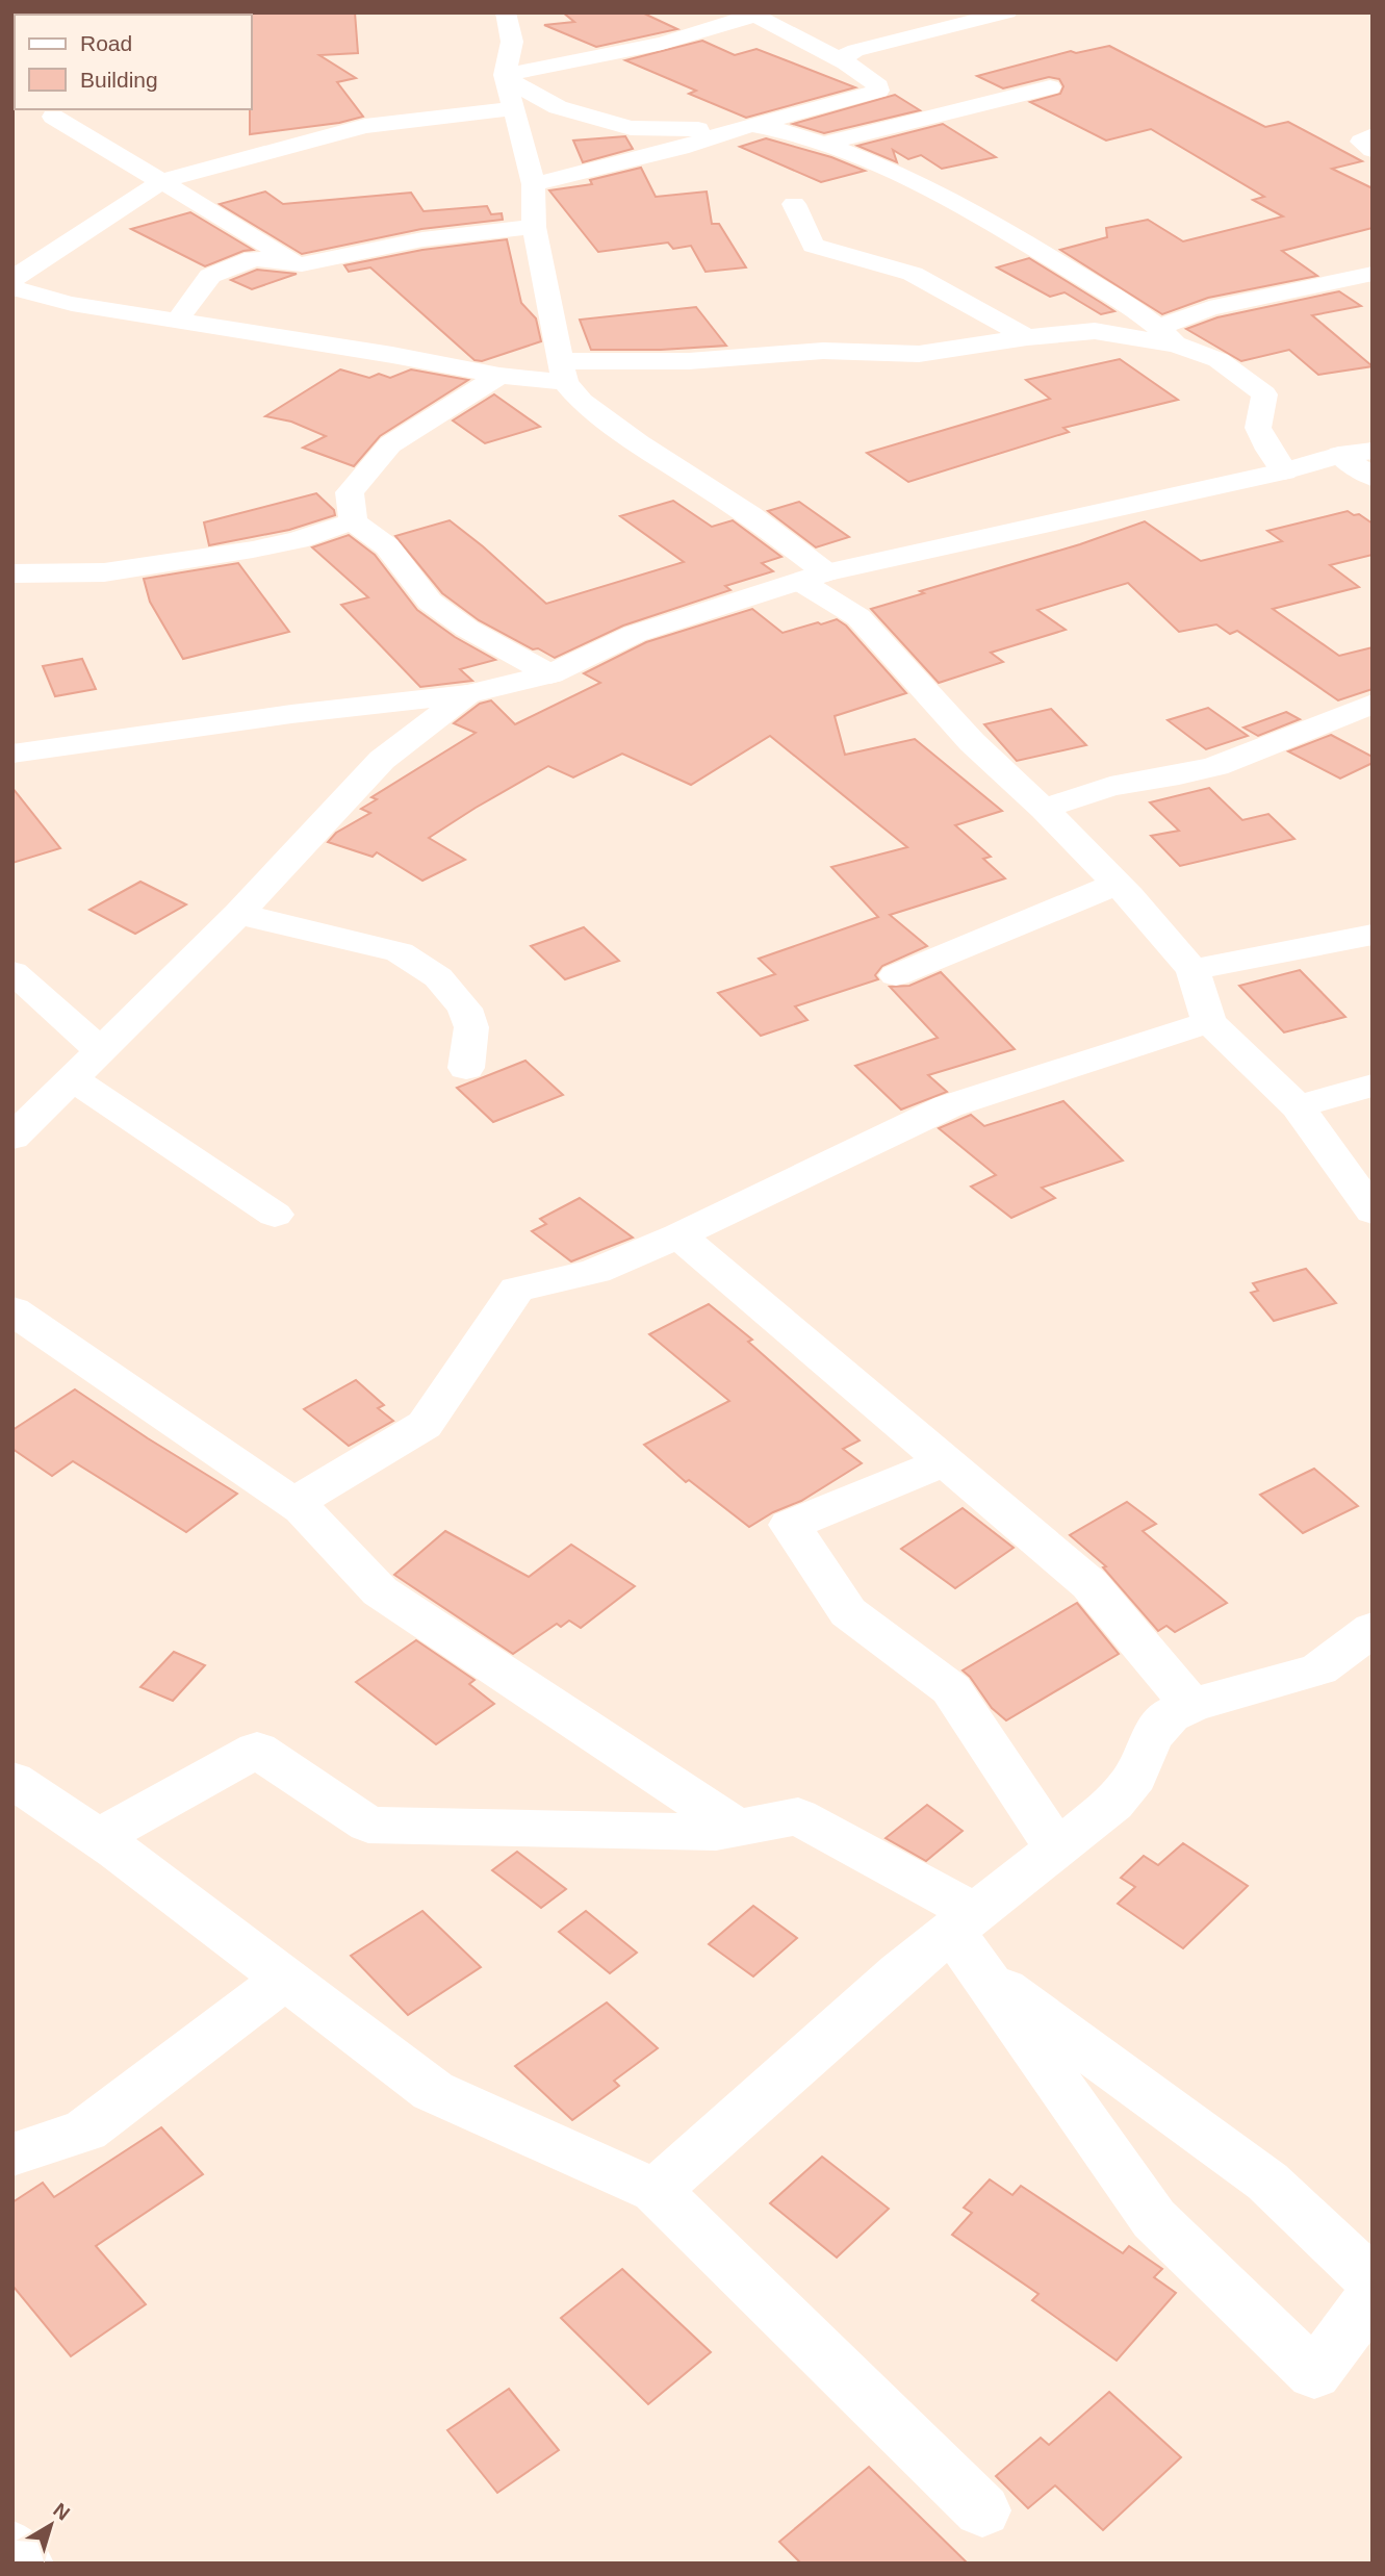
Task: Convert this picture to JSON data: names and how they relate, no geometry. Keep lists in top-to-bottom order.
{
  "legend": ["Road", "Building"],
  "north": "top right"
}
